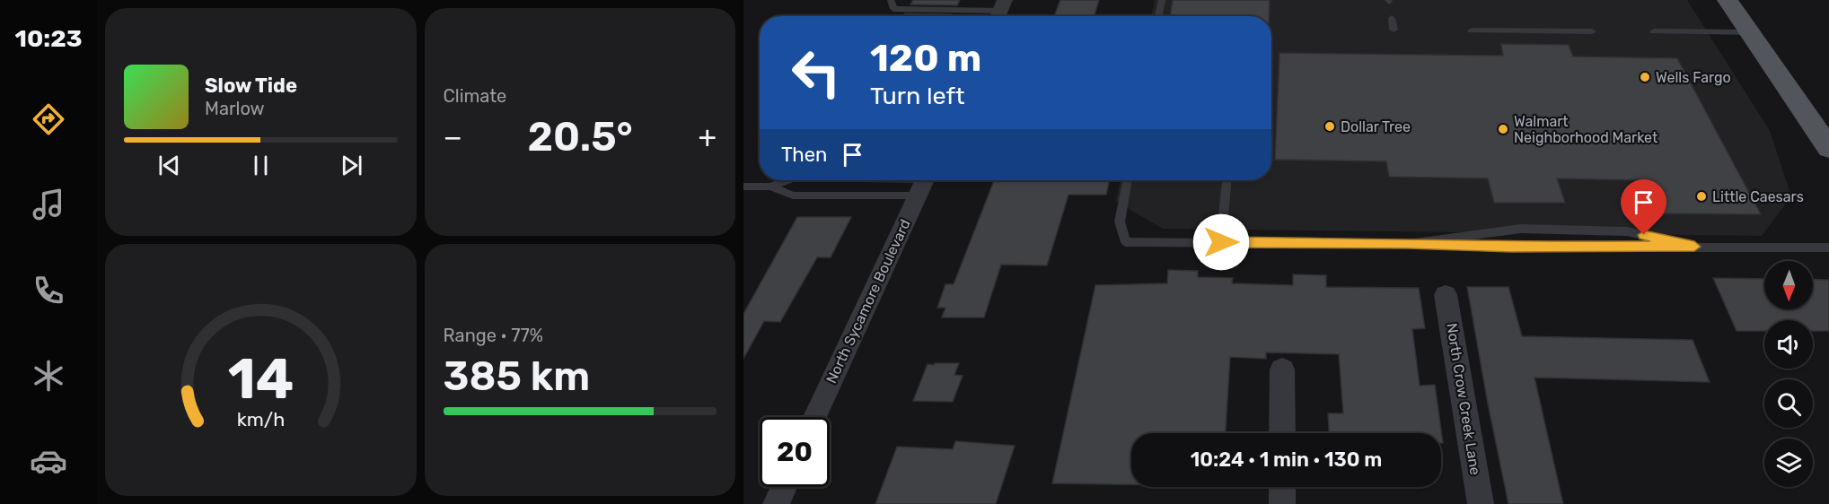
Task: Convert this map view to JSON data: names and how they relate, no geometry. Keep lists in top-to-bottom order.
{
  "streets": {
    "street": ["North Sycamore Boulevard", "North Crow Creek Lane"]
  },
  "places": [
    "Wells Fargo",
    "Dollar Tree",
    "Walmart Neighborhood Market",
    "Little Caesars"
  ],
  "north": "bottom",
  "page": {
    "tabs": "10:23",
    "tile": [
      "Climate",
      ["Range · 77%", "385 km"]
    ],
    "turn": ["120 m", "Turn left"],
    "song": ["Slow Tide", "Marlow"],
    "heat": ["−", "20.5°", "+"],
    "then": "Then",
    "limit": "20",
    "trip": "10:24 · 1 min · 130 m",
    "gauge": ["14", "km/h"]
  }
}
